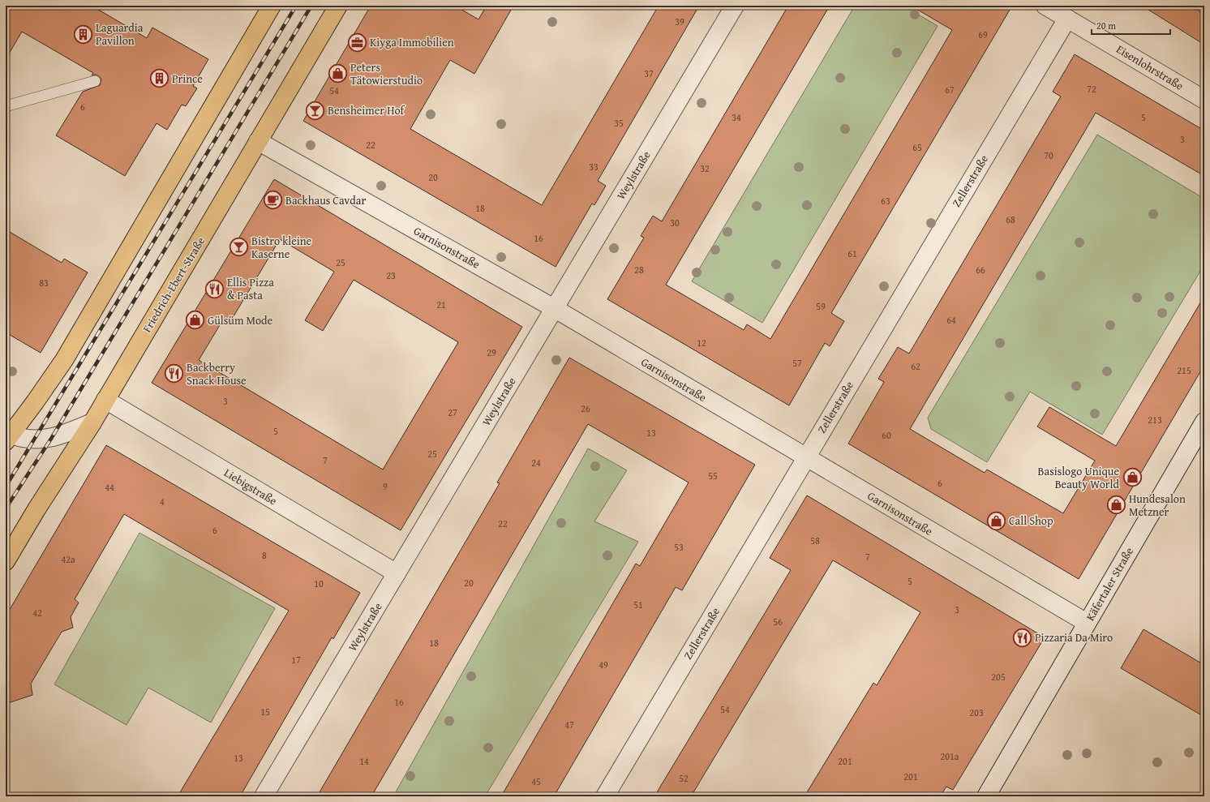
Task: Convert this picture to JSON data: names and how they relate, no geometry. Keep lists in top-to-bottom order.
{
  "streets": {
    "main road": ["Friedrich-Ebert-Straße"],
    "street": [
      "Eisenlohrstraße",
      "Weylstraße",
      "Zellerstraße",
      "Garnisonstraße",
      "Liebigstraße",
      "Käfertaler Straße"
    ]
  },
  "crossings": [
    ["Eisenlohrstraße", "Zellerstraße"],
    ["Weylstraße", "Garnisonstraße"],
    ["Weylstraße", "Liebigstraße"],
    ["Zellerstraße", "Garnisonstraße"],
    ["Garnisonstraße", "Friedrich-Ebert-Straße"],
    ["Garnisonstraße", "Käfertaler Straße"],
    ["Friedrich-Ebert-Straße", "Liebigstraße"]
  ],
  "places": {
    "building": ["Laguardia Pavillon", "Prince"],
    "office": ["Kiyga Immobilien"],
    "shop": [
      "Peters Tätowierstudio",
      "Gülsüm Mode",
      "Basislogo Unique Beauty World",
      "Hundesalon Metzner",
      "Call Shop"
    ],
    "bar": ["Bensheimer Hof", "Bistro kleine Kaserne"],
    "cafe": ["Backhaus Cavdar"],
    "restaurant": ["Ellis Pizza & Pasta", "Backberry Snack House", "Pizzaria Da Miro"]
  },
  "house_numbers": [
    "39",
    "69",
    "37",
    "72",
    "67",
    "54",
    "6",
    "34",
    "5",
    "35",
    "3",
    "22",
    "65",
    "70",
    "33",
    "32",
    "20",
    "63",
    "18",
    "68",
    "30",
    "16",
    "61",
    "25",
    "28",
    "66",
    "23",
    "83",
    "21",
    "59",
    "64",
    "12",
    "29",
    "57",
    "62",
    "215",
    "3",
    "26",
    "27",
    "213",
    "5",
    "13",
    "60",
    "25",
    "7",
    "24",
    "55",
    "6",
    "9",
    "44",
    "4",
    "22",
    "6",
    "58",
    "53",
    "8",
    "7",
    "42a",
    "5",
    "20",
    "10",
    "51",
    "3",
    "42",
    "56",
    "18",
    "17",
    "49",
    "205",
    "16",
    "54",
    "15",
    "203",
    "47",
    "201a",
    "13",
    "14",
    "201",
    "201",
    "52",
    "45"
  ],
  "scale_bar": "20 m"
}
